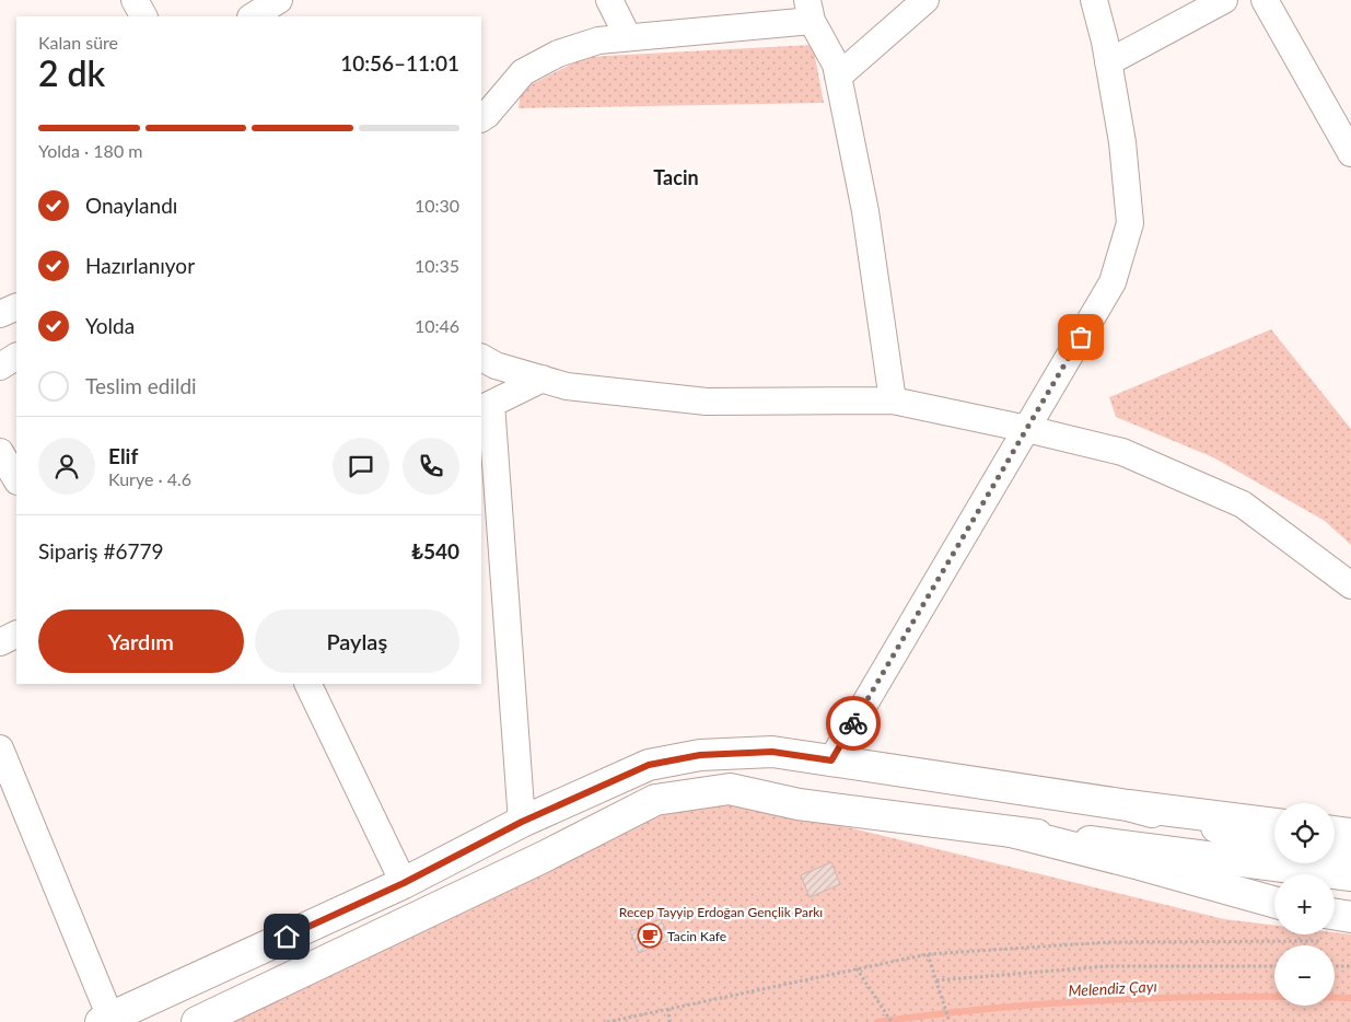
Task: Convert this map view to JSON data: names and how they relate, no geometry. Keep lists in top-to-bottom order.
{
  "districts": ["Tacin"],
  "water": ["Melendiz Çayı"],
  "parks": ["Recep Tayyip Erdoğan Gençlik Parkı"],
  "places": {
    "cafe": ["Tacin Kafe"]
  },
  "page": {
    "heading": ["2 dk", "Kalan süre", "10:56–11:01"],
    "panel": [
      "Elif",
      "Kurye · 4.6",
      "Sipariş #6779",
      "₺540"
    ],
    "bar": "Yolda · 180 m",
    "list": [
      ["Onaylandı", "10:30"],
      ["Hazırlanıyor", "10:35"],
      ["Yolda", "10:46"],
      "Teslim edildi"
    ],
    "buttons": ["Yardım", "Paylaş"],
    "map_buttons": ["+", "−"]
  }
}
